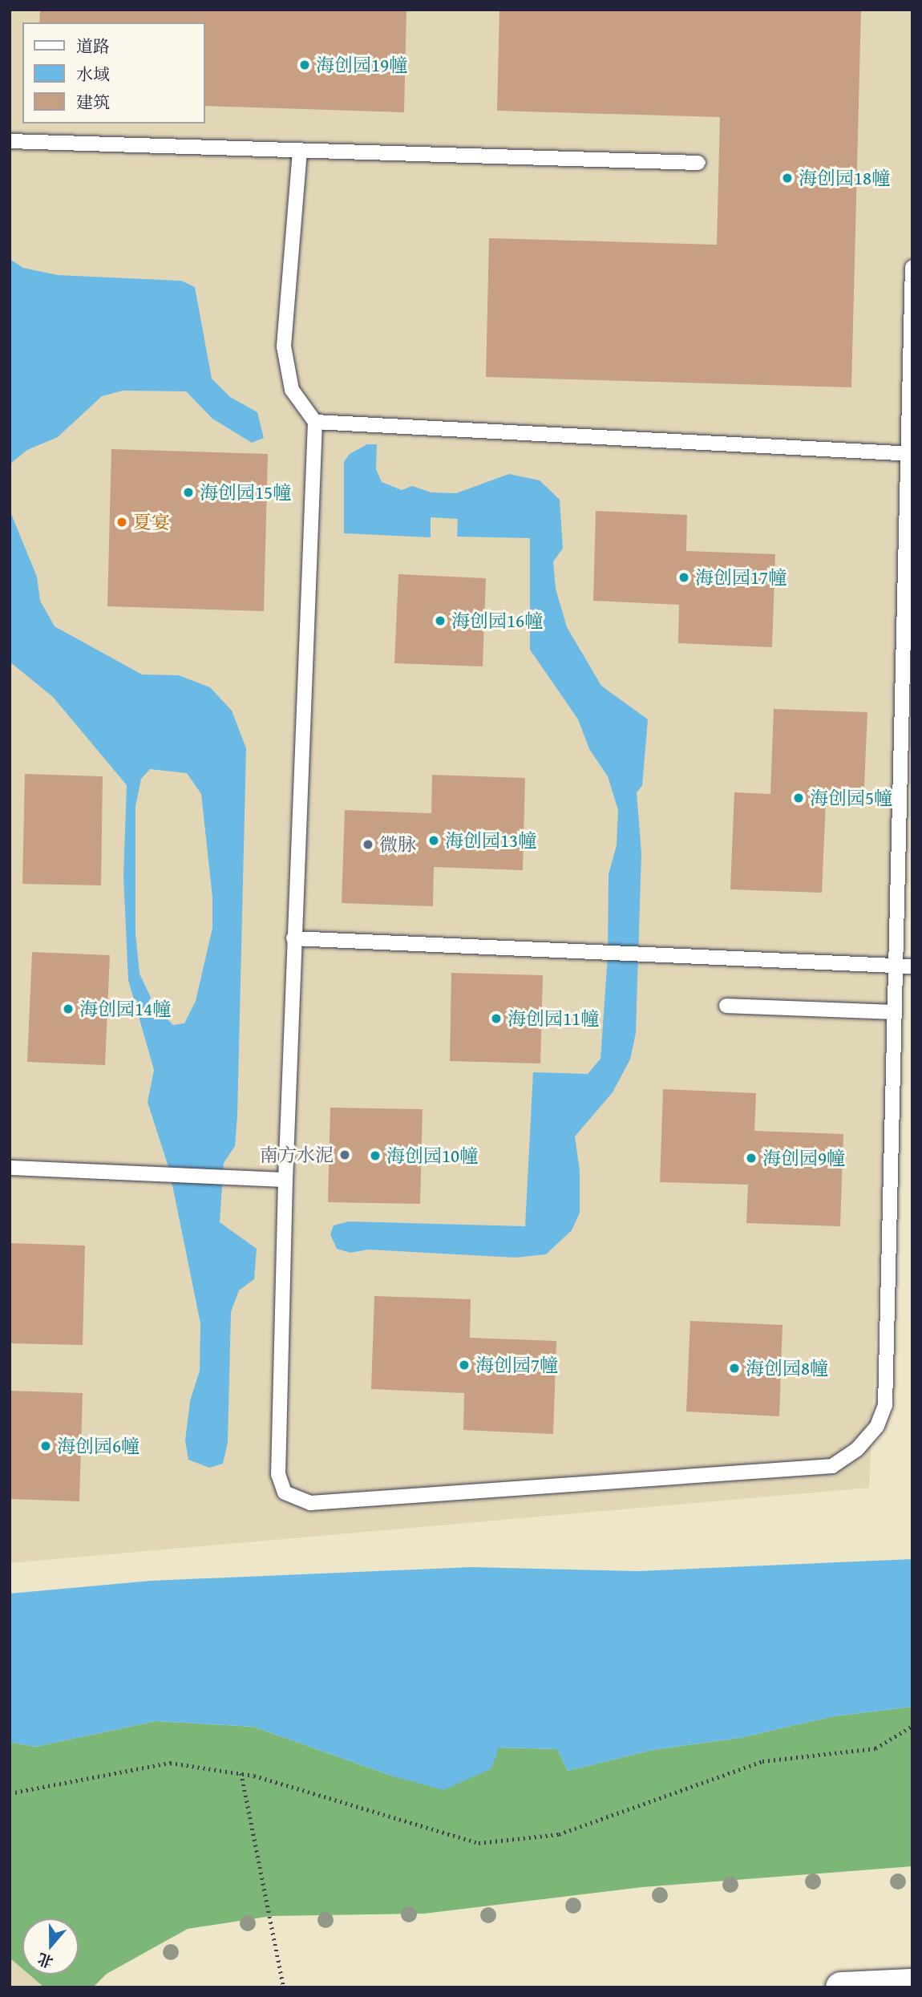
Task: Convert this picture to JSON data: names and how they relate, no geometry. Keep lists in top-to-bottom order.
{
  "places": [
    "海创园19幢",
    "海创园18幢",
    "海创园15幢",
    "夏宴",
    "海创园17幢",
    "海创园16幢",
    "海创园5幢",
    "海创园13幢",
    "微脉",
    "海创园14幢",
    "海创园11幢",
    "南方水泥",
    "海创园10幢",
    "海创园9幢",
    "海创园7幢",
    "海创园8幢",
    "海创园6幢"
  ],
  "legend": ["道路", "水域", "建筑"],
  "north": "bottom"
}
